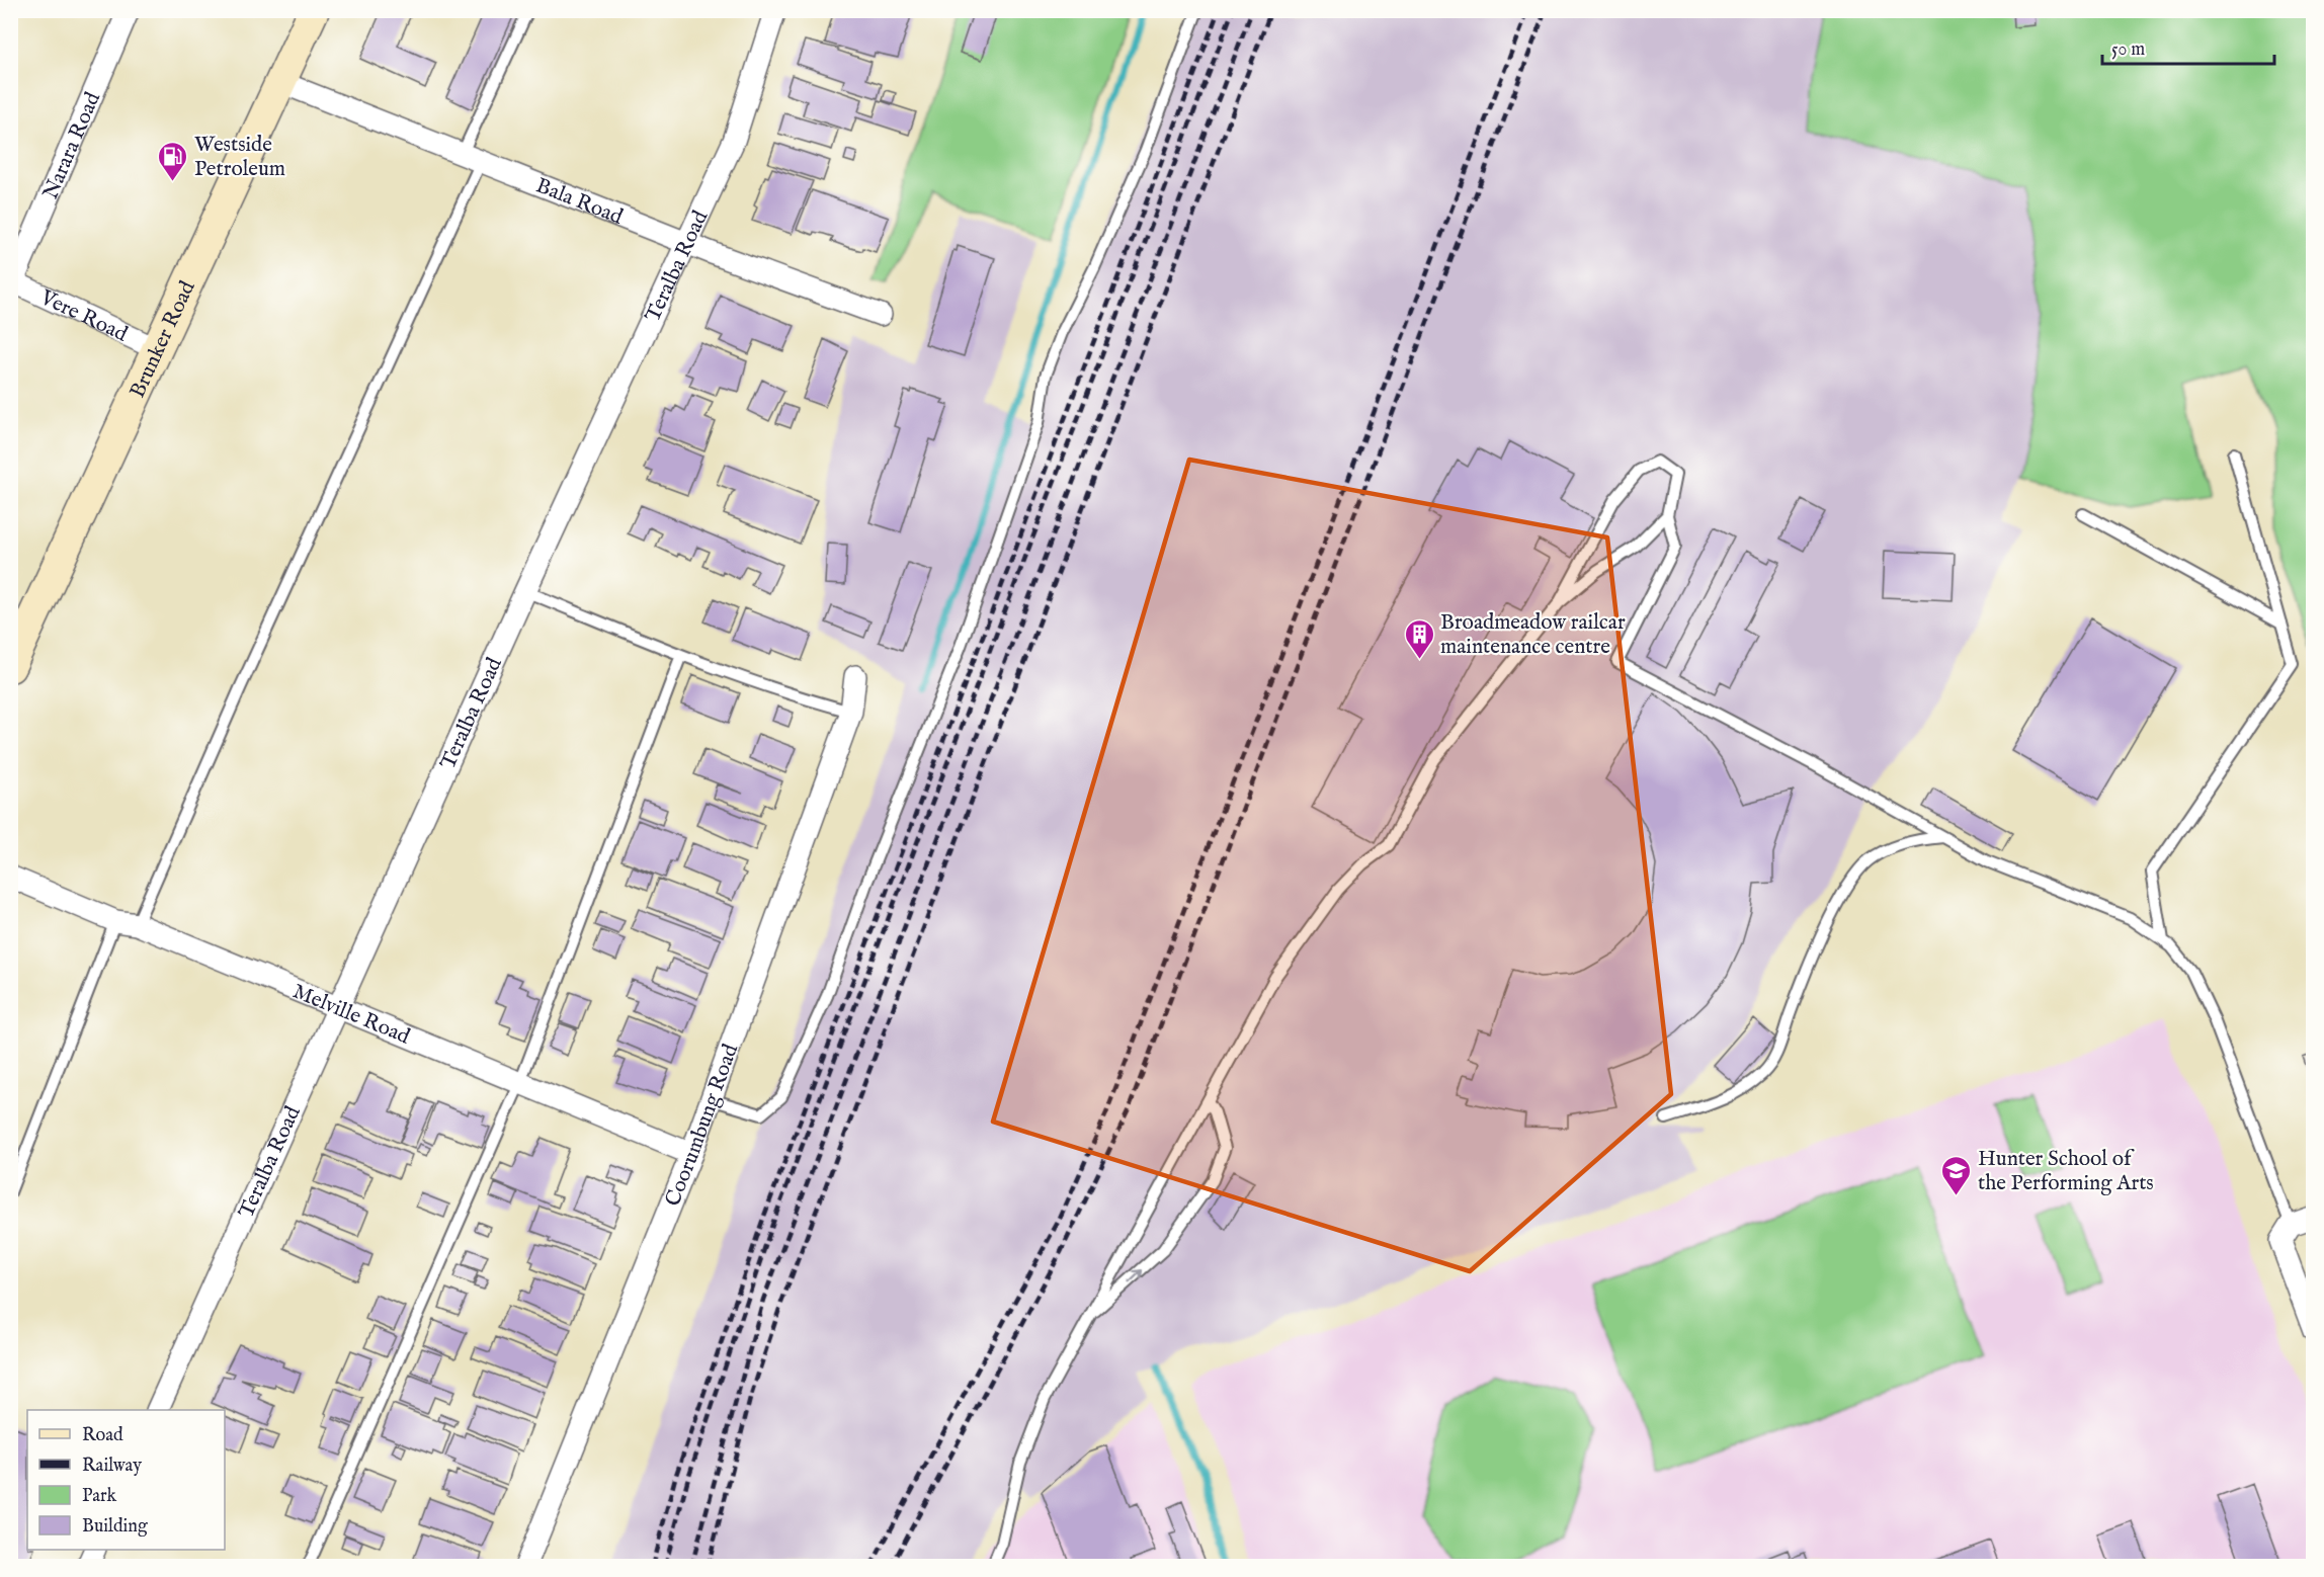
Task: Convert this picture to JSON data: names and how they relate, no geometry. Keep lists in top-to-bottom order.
{
  "streets": {
    "main road": ["Brunker Road"],
    "street": [
      "Narara Road",
      "Bala Road",
      "Teralba Road",
      "Vere Road",
      "Melville Road",
      "Coorumbung Road"
    ]
  },
  "crossings": [
    ["Narara Road", "Vere Road"],
    ["Bala Road", "Teralba Road"],
    ["Bala Road", "Brunker Road"],
    ["Teralba Road", "Melville Road"],
    ["Vere Road", "Brunker Road"],
    ["Melville Road", "Coorumbung Road"]
  ],
  "places": {
    "fuel station": ["Westside Petroleum"],
    "building": ["Broadmeadow railcar maintenance centre"],
    "school or university": ["Hunter School of the Performing Arts"]
  },
  "legend": [
    "Road",
    "Railway",
    "Park",
    "Building"
  ],
  "scale_bar": "50 m"
}
